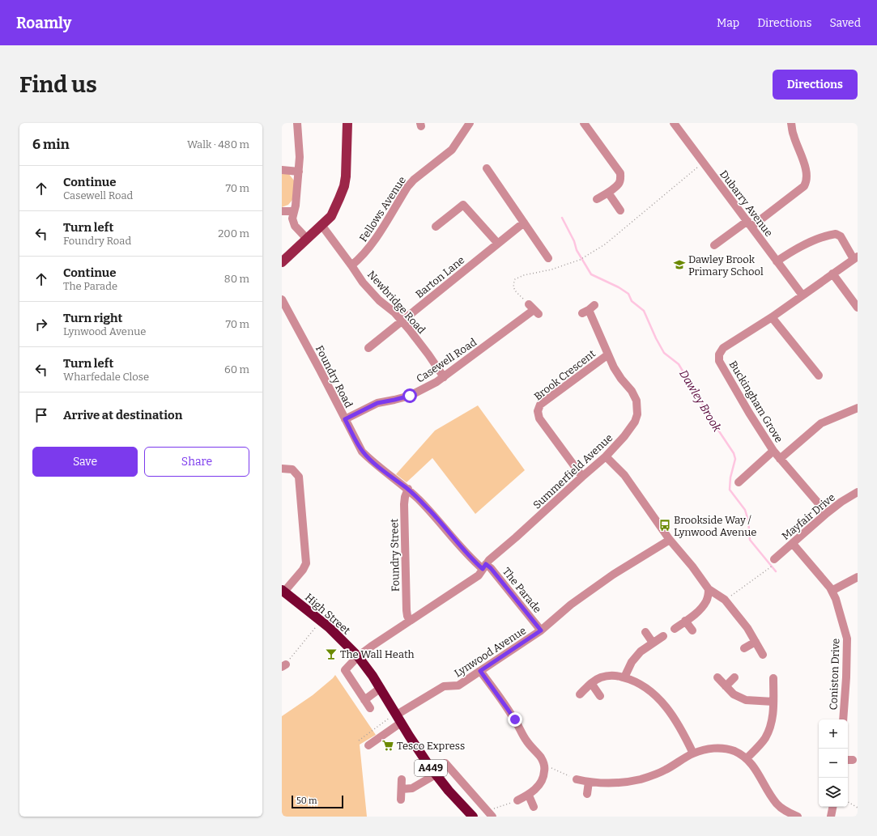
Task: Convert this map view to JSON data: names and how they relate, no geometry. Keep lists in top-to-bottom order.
{
  "streets": {
    "highway": ["High Street", "A449"],
    "street": [
      "Dubarry Avenue",
      "Fellows Avenue",
      "Barton Lane",
      "Newbridge Road",
      "Casewell Road",
      "Brook Crescent",
      "Foundry Road",
      "Buckingham Grove",
      "Summerfield Avenue",
      "Mayfair Drive",
      "Foundry Street",
      "The Parade",
      "Lynwood Avenue",
      "Coniston Drive"
    ]
  },
  "crossings": [
    ["Dubarry Avenue", "Buckingham Grove"],
    ["Fellows Avenue", "Newbridge Road"],
    ["Barton Lane", "Newbridge Road"],
    ["Newbridge Road", "Casewell Road"],
    ["Casewell Road", "Foundry Road"],
    ["Brook Crescent", "Summerfield Avenue"],
    ["Foundry Road", "Summerfield Avenue"],
    ["Foundry Road", "Foundry Street"],
    ["Foundry Road", "The Parade"],
    ["Buckingham Grove", "Mayfair Drive"],
    ["Summerfield Avenue", "The Parade"],
    ["Mayfair Drive", "Coniston Drive"],
    ["The Parade", "Lynwood Avenue"],
    ["High Street", "A449"],
    ["Lynwood Avenue", "A449"]
  ],
  "water": ["Dawley Brook"],
  "places": {
    "school or university": ["Dawley Brook Primary School"],
    "bus stop": ["Brookside Way / Lynwood Avenue"],
    "bar": ["The Wall Heath"],
    "supermarket": ["Tesco Express"]
  },
  "scale_bar": "50 m",
  "page": {
    "header": "Roamly",
    "nav": ["Map", "Directions", "Saved"],
    "buttons": [
      "Directions",
      ["Save", "Share"]
    ],
    "title": "Find us",
    "heading": ["6 min", "Walk · 480 m"],
    "list": [
      ["Continue", "Casewell Road", "70 m"],
      ["Turn left", "Foundry Road", "200 m"],
      ["Continue", "The Parade", "80 m"],
      ["Turn right", "Lynwood Avenue", "70 m"],
      ["Turn left", "Wharfedale Close", "60 m"],
      "Arrive at destination"
    ],
    "map_buttons": ["+", "−"],
    "scale": "50 m"
  }
}
